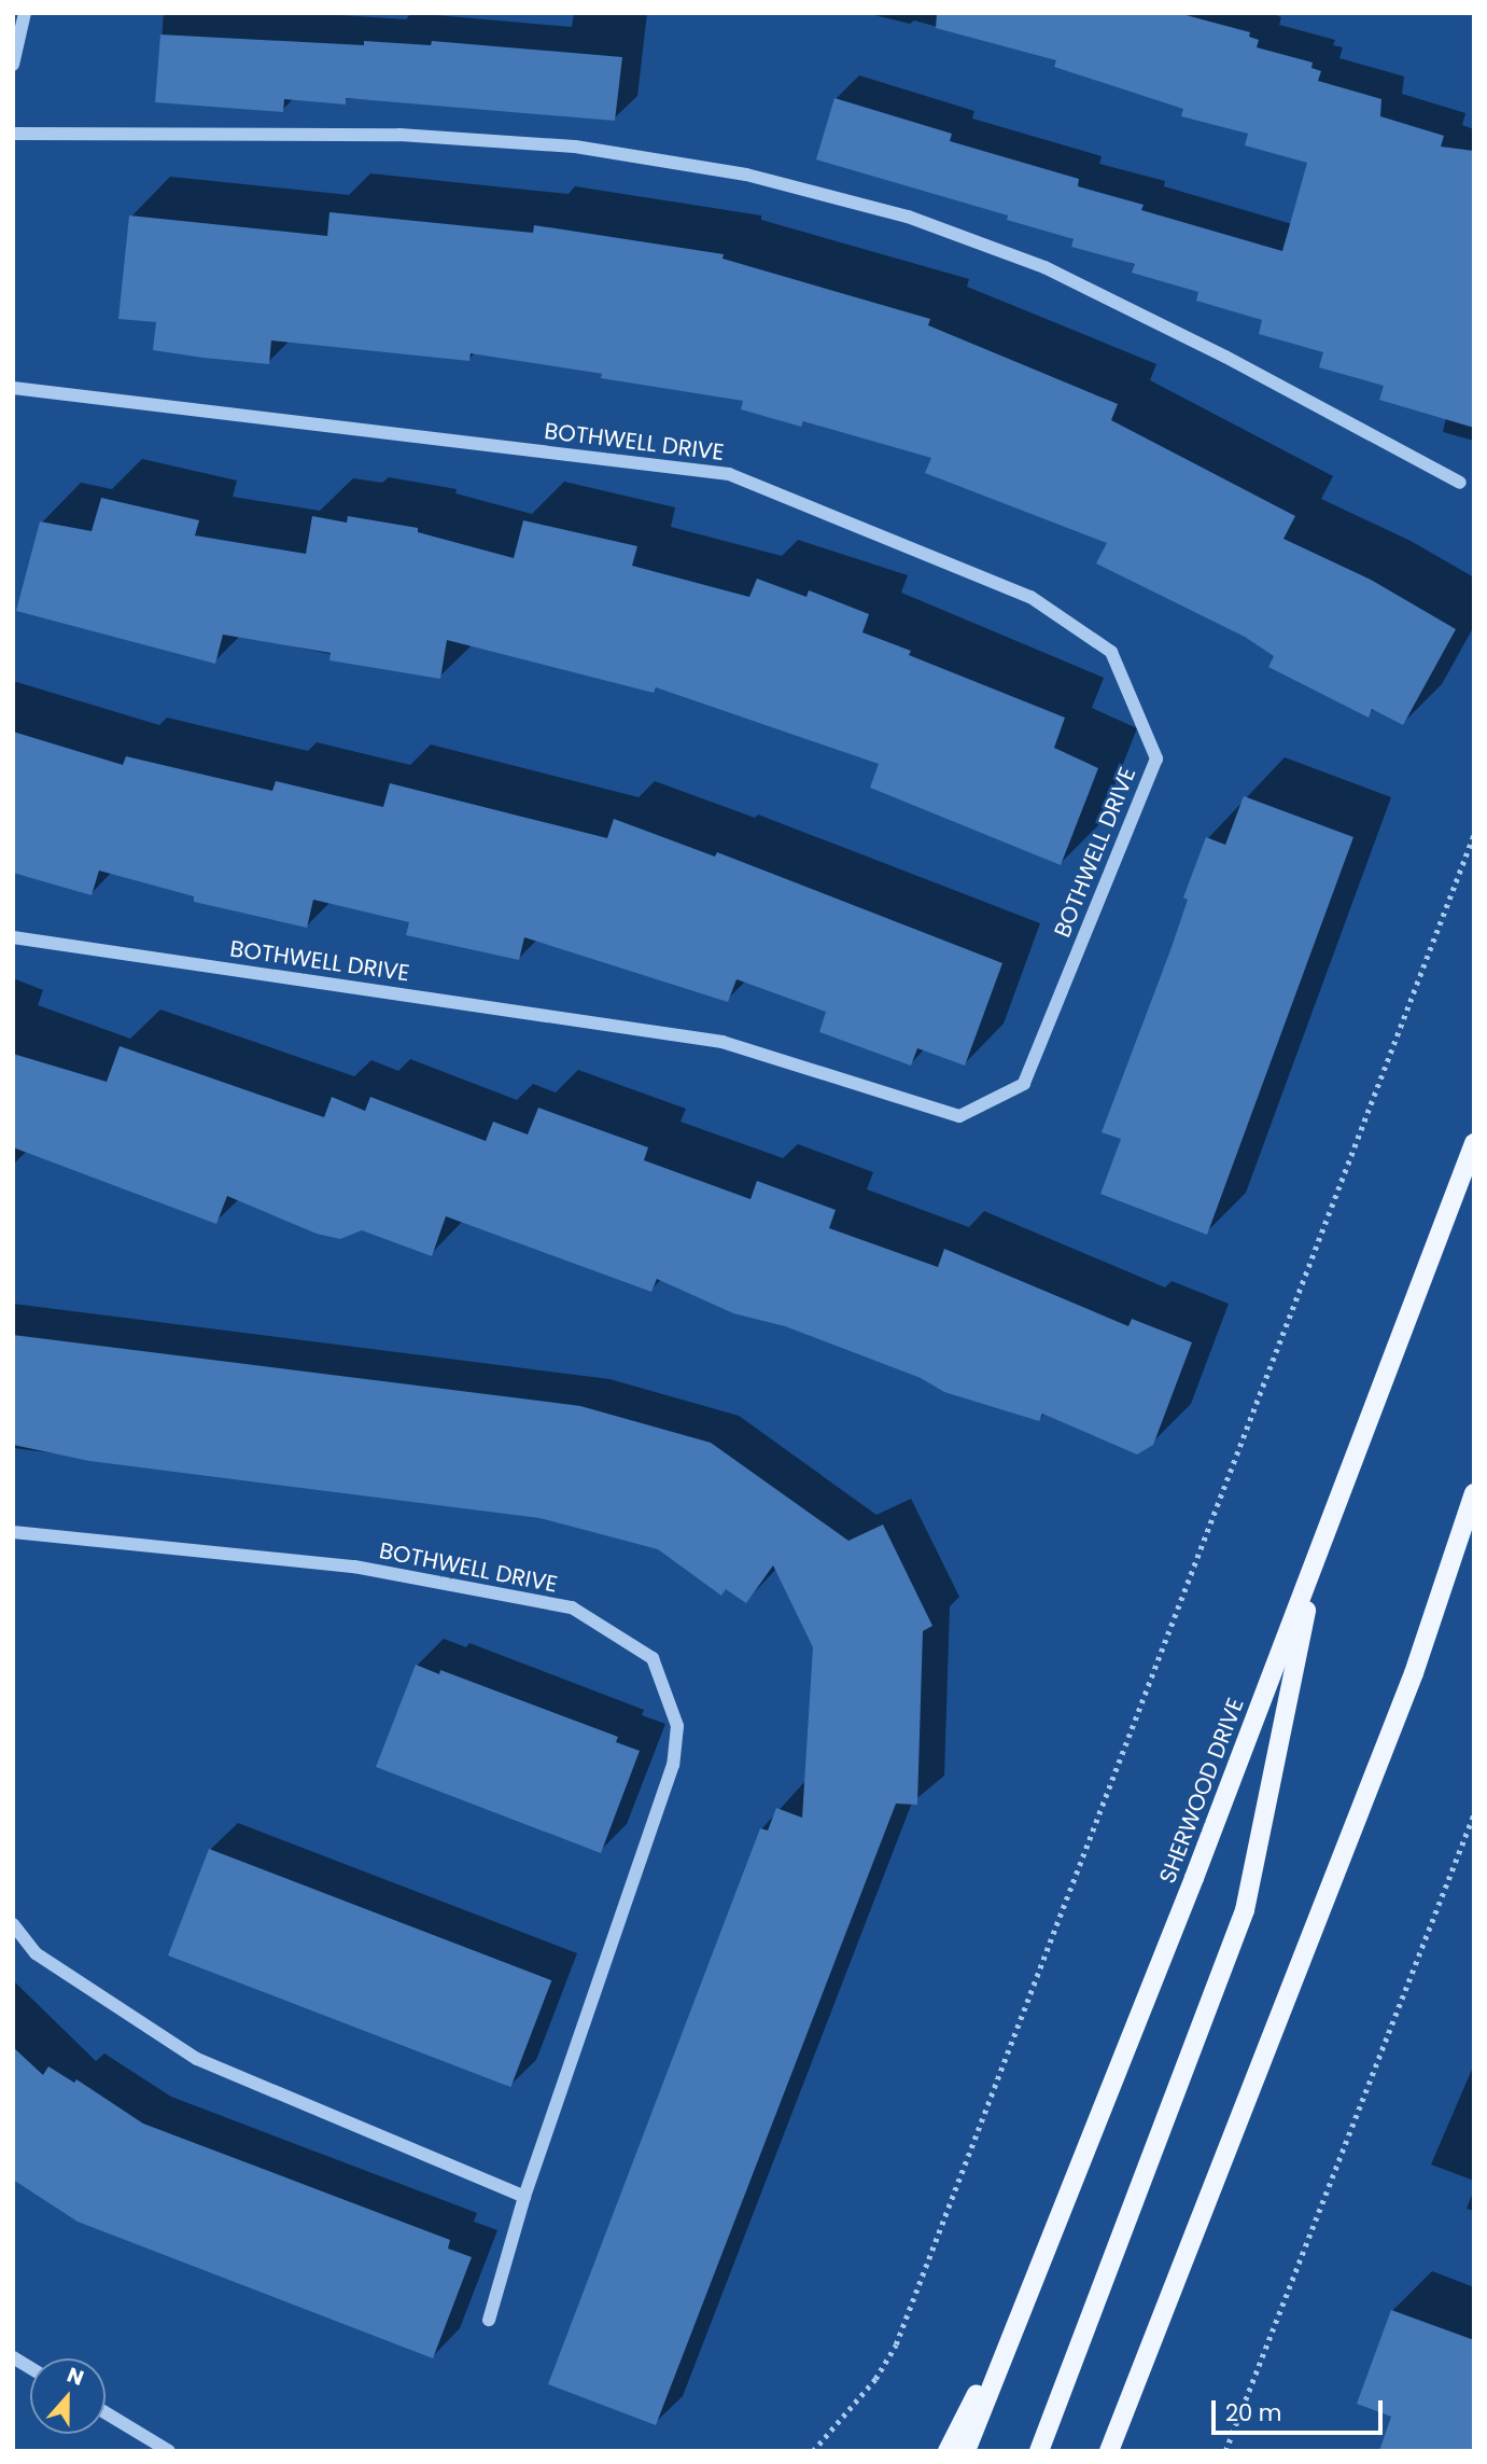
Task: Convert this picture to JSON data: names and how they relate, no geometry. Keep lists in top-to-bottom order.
{
  "streets": {
    "main road": ["SHERWOOD DRIVE"],
    "street": ["BOTHWELL DRIVE"]
  },
  "scale_bar": "20 m",
  "north": "top"
}
